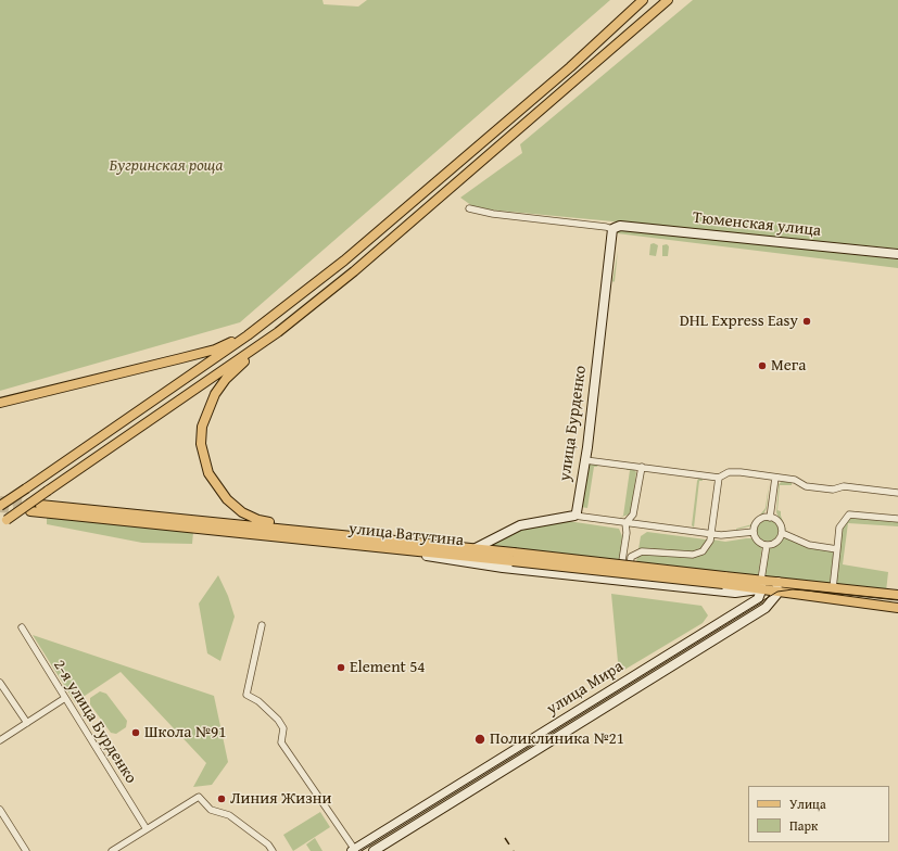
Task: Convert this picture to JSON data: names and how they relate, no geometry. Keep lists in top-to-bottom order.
{
  "streets": {
    "main road": ["улица Ватутина"],
    "street": [
      "Тюменская улица",
      "улица Бурденко",
      "улица Мира",
      "2-я улица Бурденко"
    ]
  },
  "crossings": [
    ["Тюменская улица", "улица Бурденко"],
    ["улица Ватутина", "улица Мира"]
  ],
  "parks": ["Бугринская роща"],
  "places": [
    "DHL Express Easy",
    "Мега",
    "Element 54",
    "Школа №91",
    "Поликлиника №21",
    "Линия Жизни"
  ],
  "legend": ["Улица", "Парк"]
}
